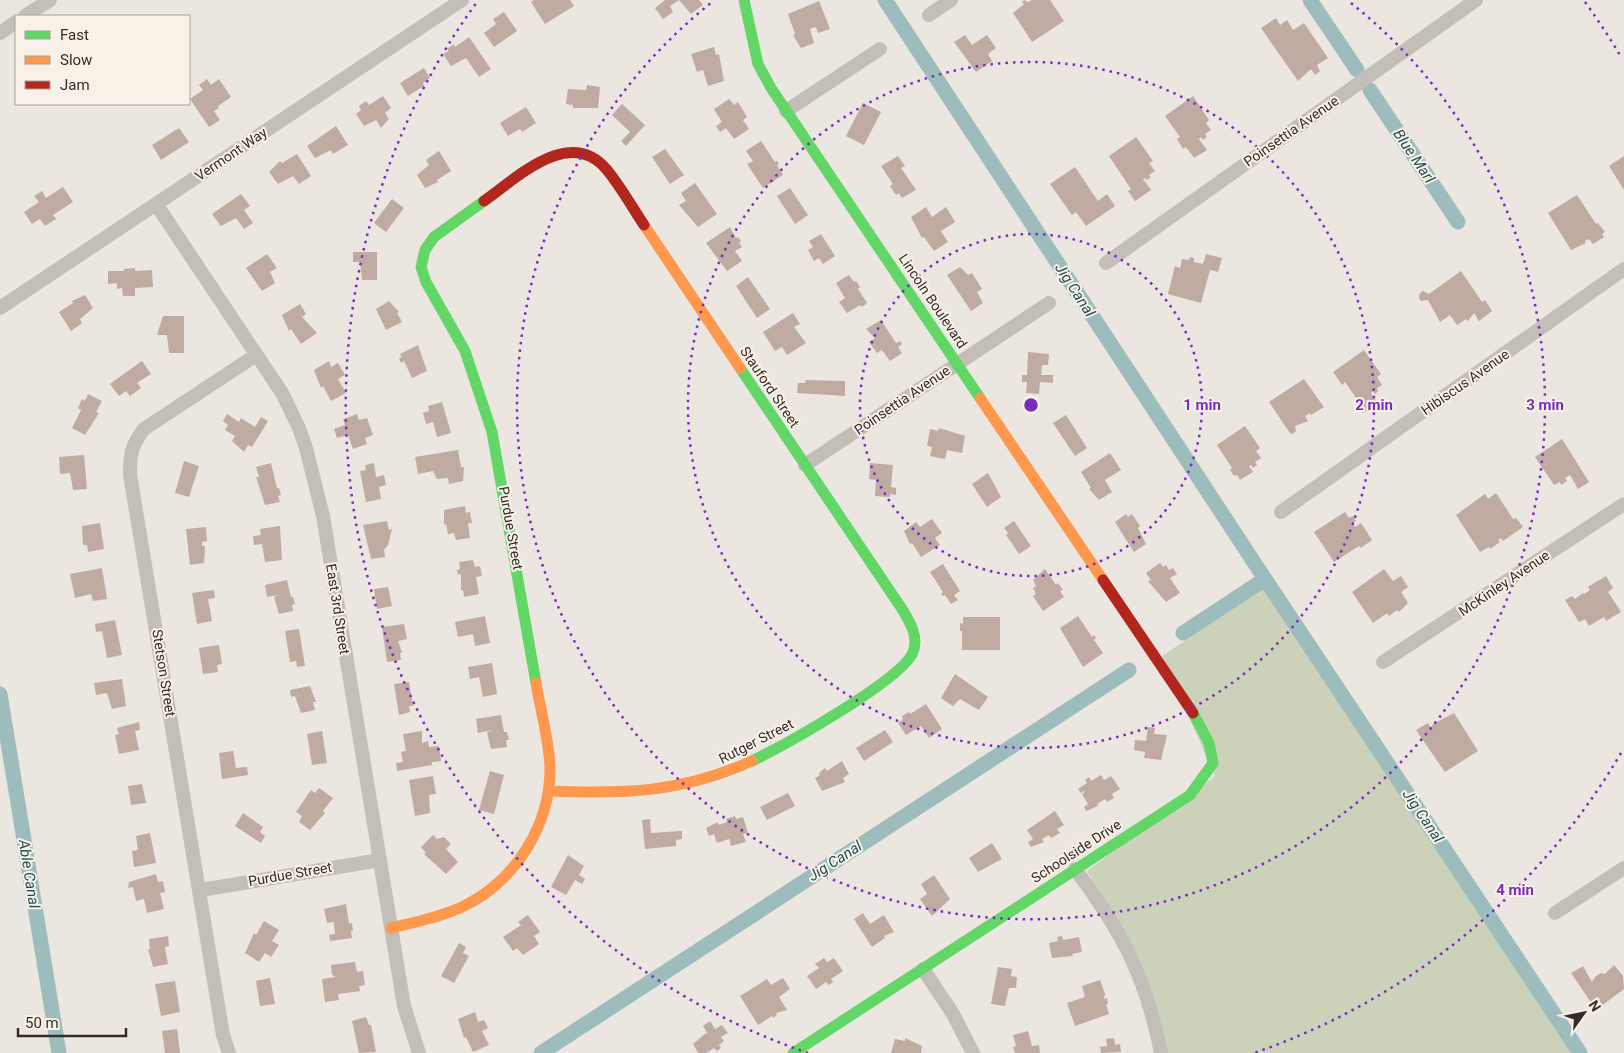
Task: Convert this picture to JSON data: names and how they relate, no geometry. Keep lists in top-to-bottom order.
{
  "streets": {
    "street": [
      "Poinsettia Avenue",
      "Vermont Way",
      "Lincoln Boulevard",
      "Hibiscus Avenue",
      "Stauford Street",
      "Purdue Street",
      "McKinley Avenue",
      "East 3rd Street",
      "Stetson Street",
      "Rutger Street",
      "Schoolside Drive"
    ]
  },
  "crossings": [
    ["Poinsettia Avenue", "Lincoln Boulevard"],
    ["Poinsettia Avenue", "Stauford Street"],
    ["Vermont Way", "East 3rd Street"],
    ["Lincoln Boulevard", "Schoolside Drive"],
    ["Stauford Street", "Purdue Street"],
    ["Stauford Street", "Rutger Street"],
    ["Purdue Street", "East 3rd Street"],
    ["Purdue Street", "Stetson Street"],
    ["Purdue Street", "Rutger Street"],
    ["East 3rd Street", "Stetson Street"]
  ],
  "water": ["Blue Marl", "Jig Canal", "Able Canal"],
  "legend": ["Fast", "Slow", "Jam"],
  "scale_bar": "50 m",
  "north": "top right",
  "rings": [
    "1 min",
    "2 min",
    "3 min",
    "4 min"
  ]
}
